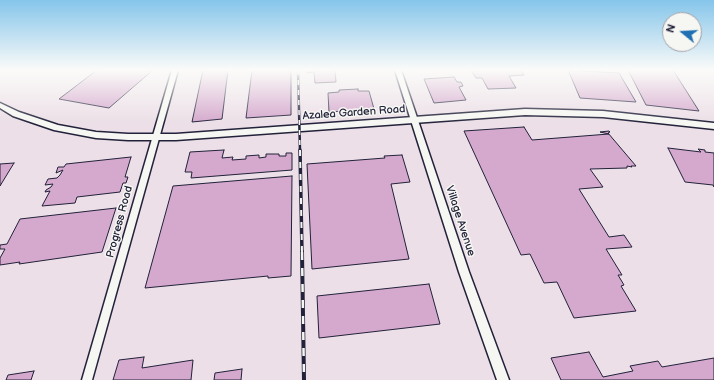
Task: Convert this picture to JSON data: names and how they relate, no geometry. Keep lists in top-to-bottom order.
{
  "streets": {
    "main road": ["Azalea Garden Road"],
    "street": ["Village Avenue", "Progress Road"]
  },
  "crossings": [
    ["Azalea Garden Road", "Village Avenue"],
    ["Azalea Garden Road", "Progress Road"]
  ],
  "north": "left"
}
